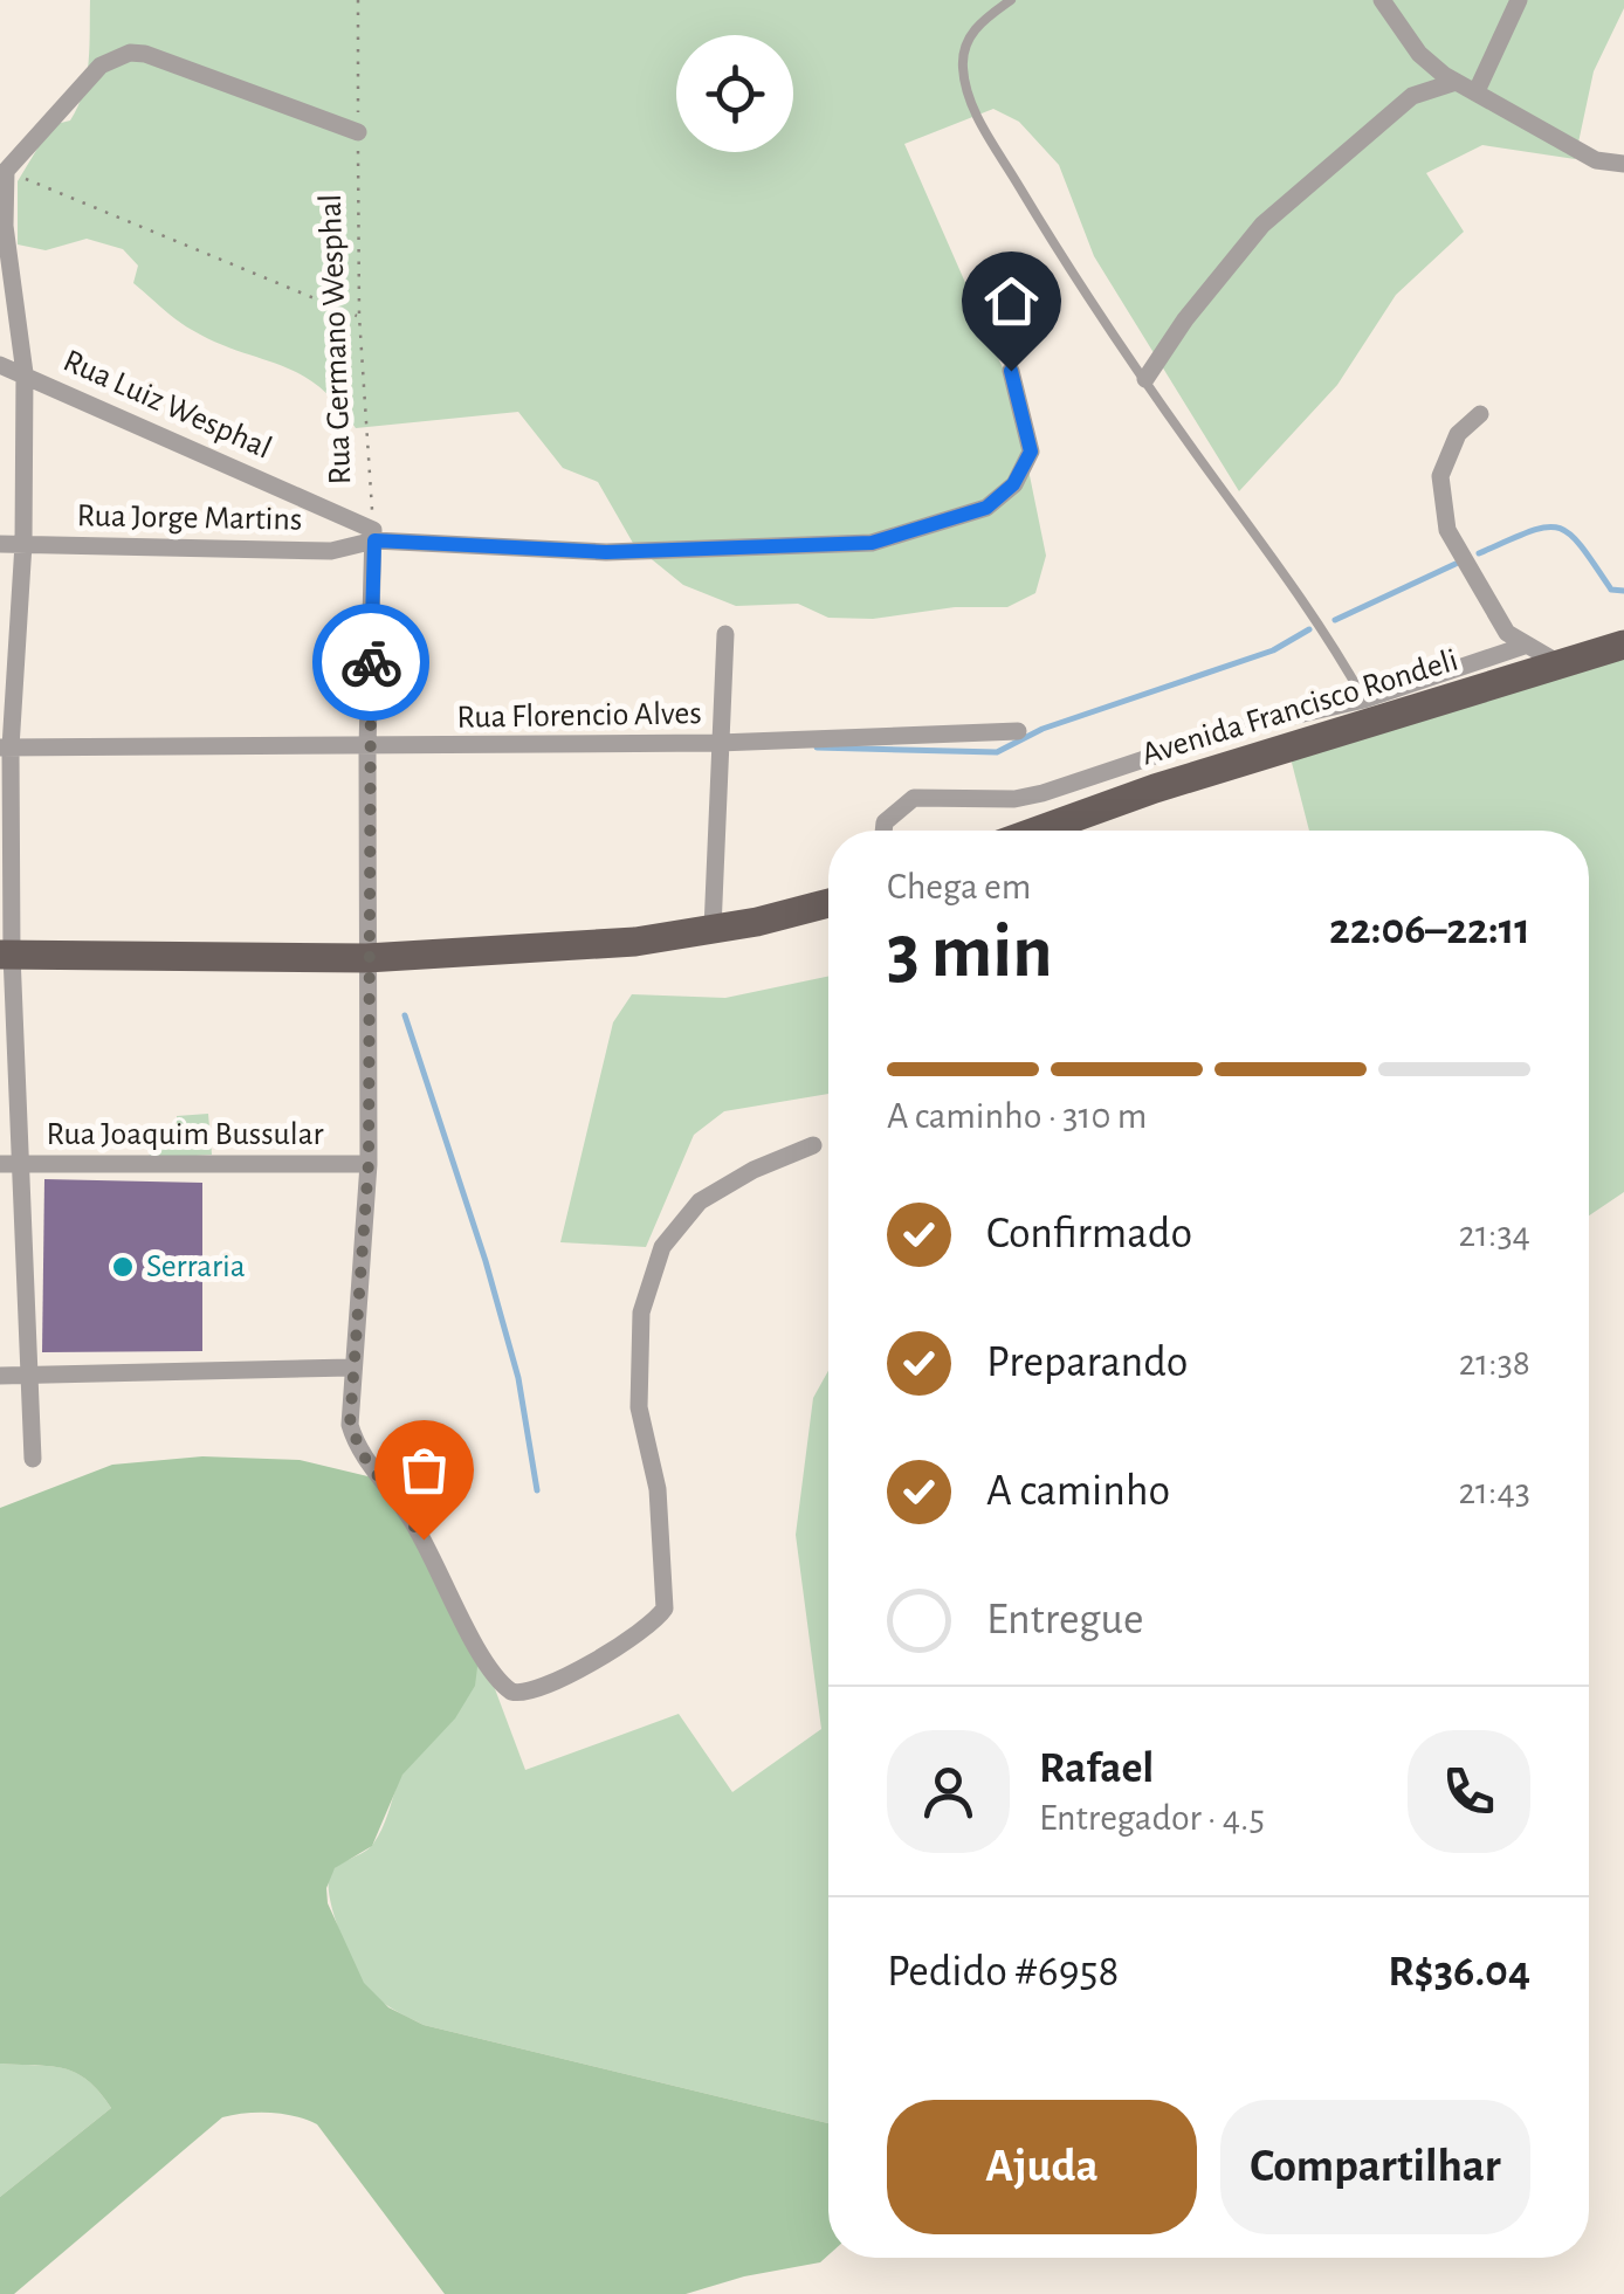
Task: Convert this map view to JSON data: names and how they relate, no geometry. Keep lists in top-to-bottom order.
{
  "streets": {
    "main road": ["Avenida Francisco Rondeli"],
    "street": [
      "Rua Luiz Wesphal",
      "Rua Jorge Martins",
      "Rua Florencio Alves",
      "Rua Joaquim Bussular"
    ],
    "path": ["Rua Germano Wesphal"]
  },
  "crossings": [
    ["Rua Germano Wesphal", "Rua Luiz Wesphal"],
    ["Rua Germano Wesphal", "Rua Jorge Martins"],
    ["Rua Luiz Wesphal", "Rua Jorge Martins"]
  ],
  "places": ["Serraria"],
  "page": {
    "heading": ["3 min", "Chega em", "22:06–22:11"],
    "panel": [
      "Rafael",
      "Entregador · 4.5",
      "Pedido #6958",
      "R$36.04"
    ],
    "bar": "A caminho · 310 m",
    "list": [
      ["Confirmado", "21:34"],
      ["Preparando", "21:38"],
      ["A caminho", "21:43"],
      "Entregue"
    ],
    "buttons": ["Ajuda", "Compartilhar"]
  }
}
